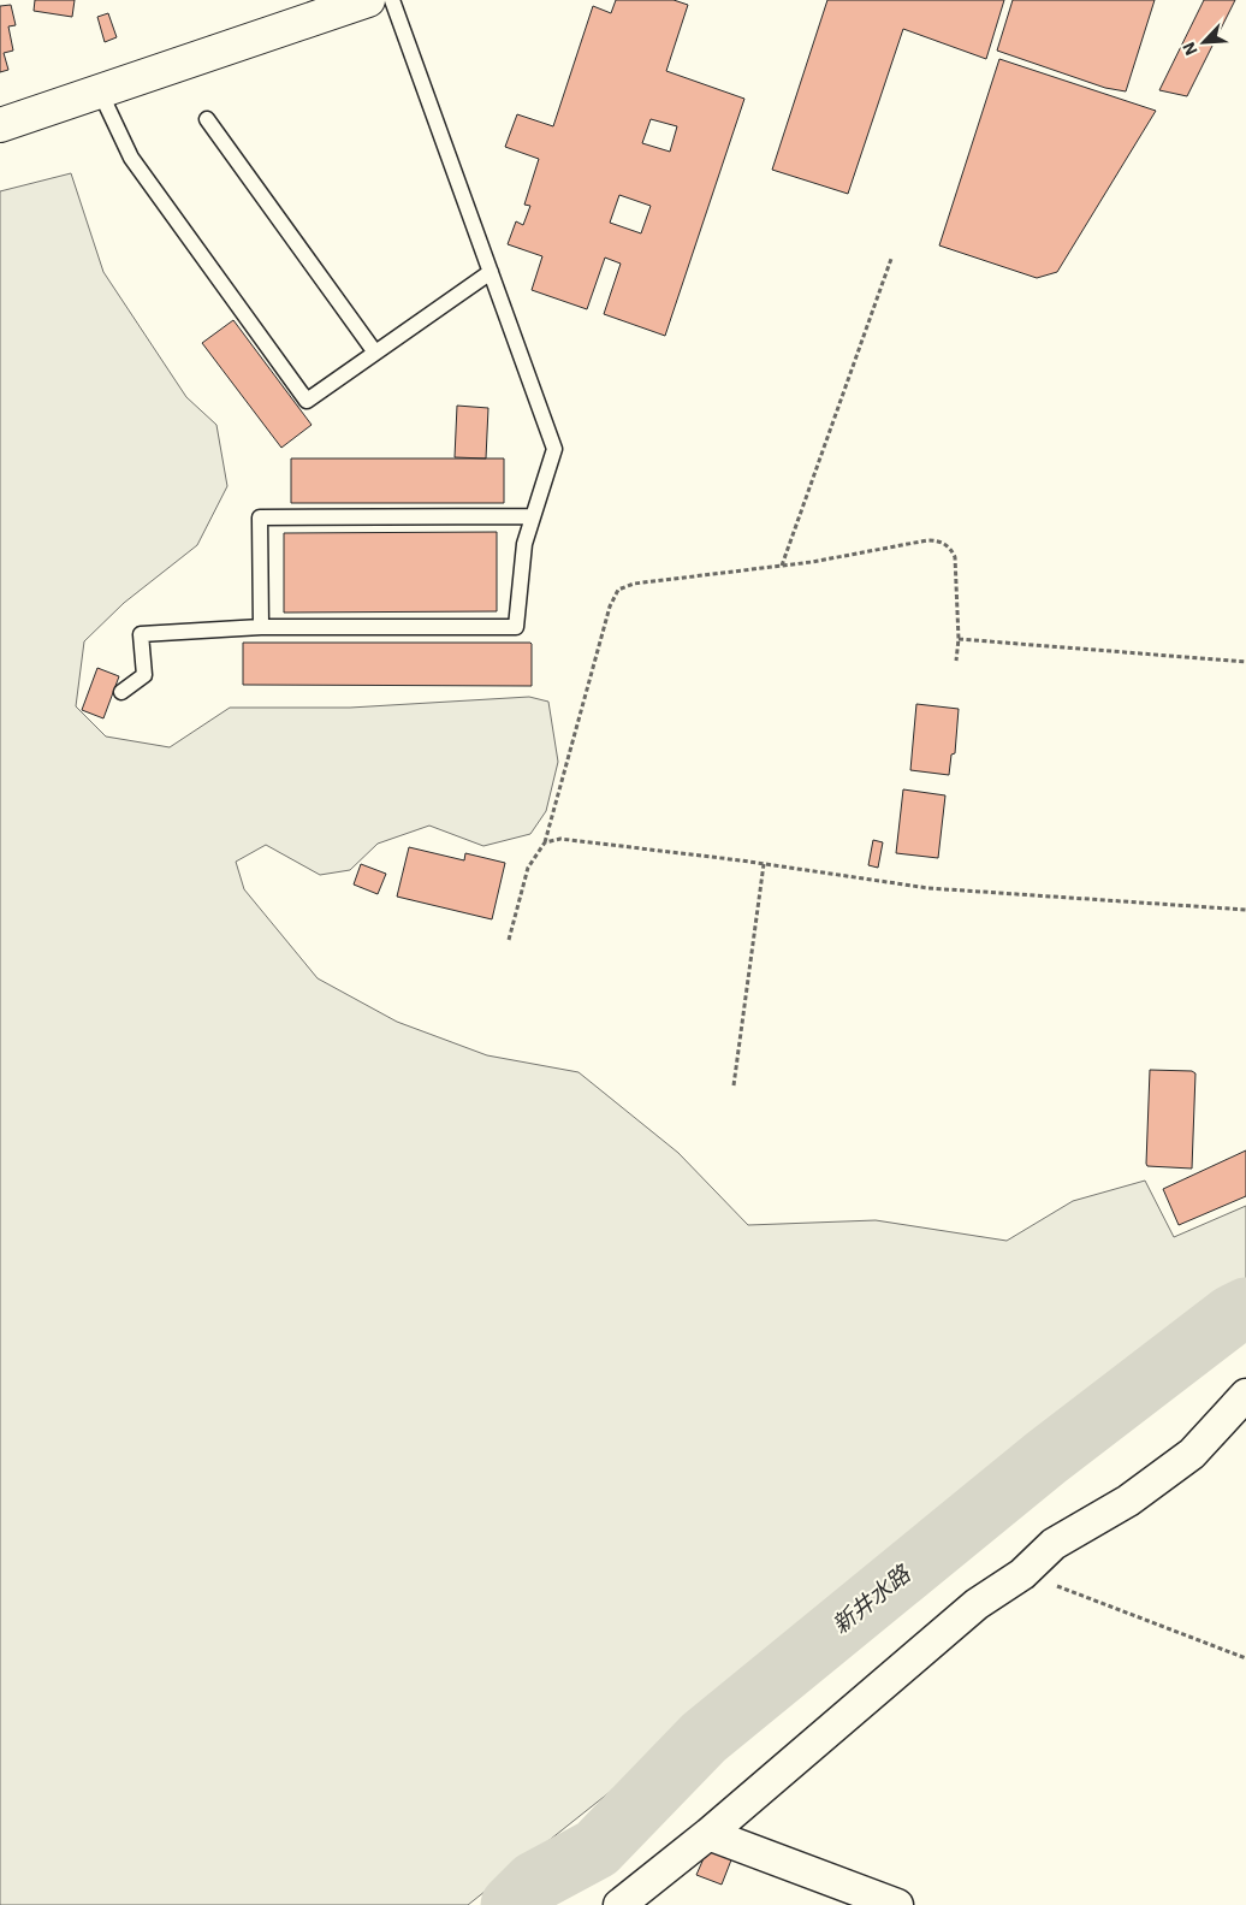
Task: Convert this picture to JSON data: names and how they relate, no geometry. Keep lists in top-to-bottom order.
{
  "water": ["新井水路"],
  "north": "bottom left"
}
